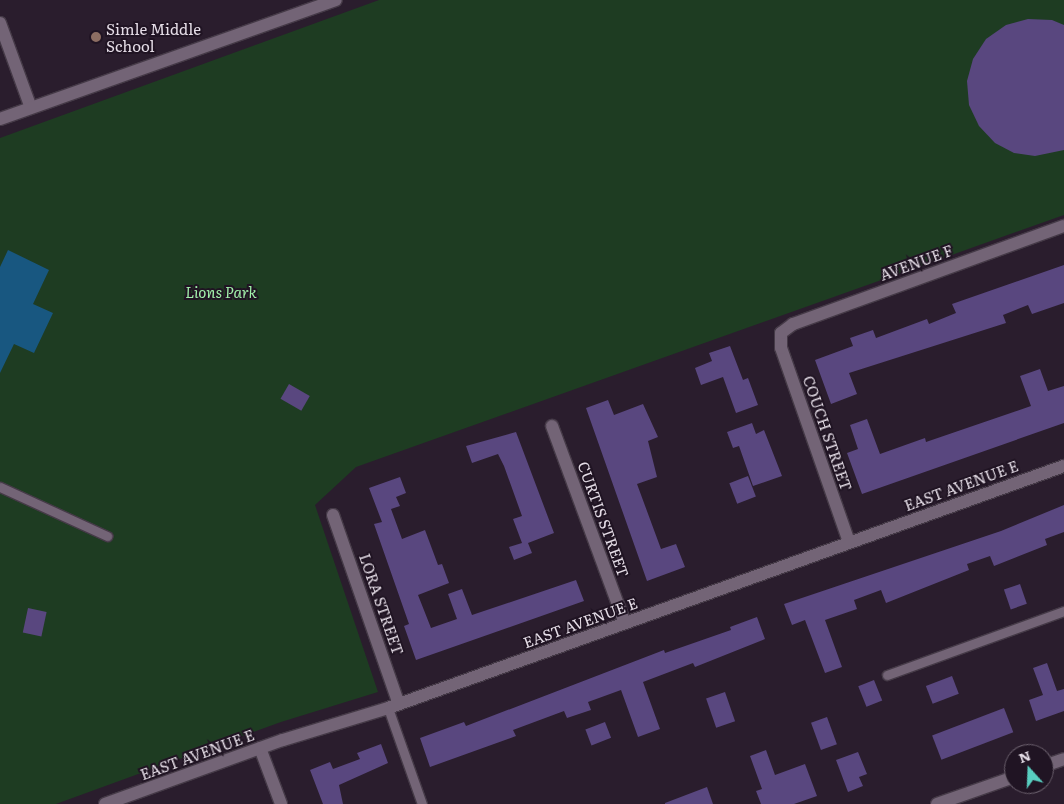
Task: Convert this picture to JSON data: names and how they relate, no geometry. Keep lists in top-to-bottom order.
{
  "streets": {
    "street": [
      "AVENUE F",
      "COUCH STREET",
      "EAST AVENUE E",
      "CURTIS STREET",
      "LORA STREET"
    ]
  },
  "crossings": [
    ["AVENUE F", "COUCH STREET"],
    ["COUCH STREET", "EAST AVENUE E"],
    ["EAST AVENUE E", "CURTIS STREET"],
    ["EAST AVENUE E", "LORA STREET"]
  ],
  "parks": ["Lions Park"],
  "places": ["Simle Middle School"],
  "north": "top"
}
